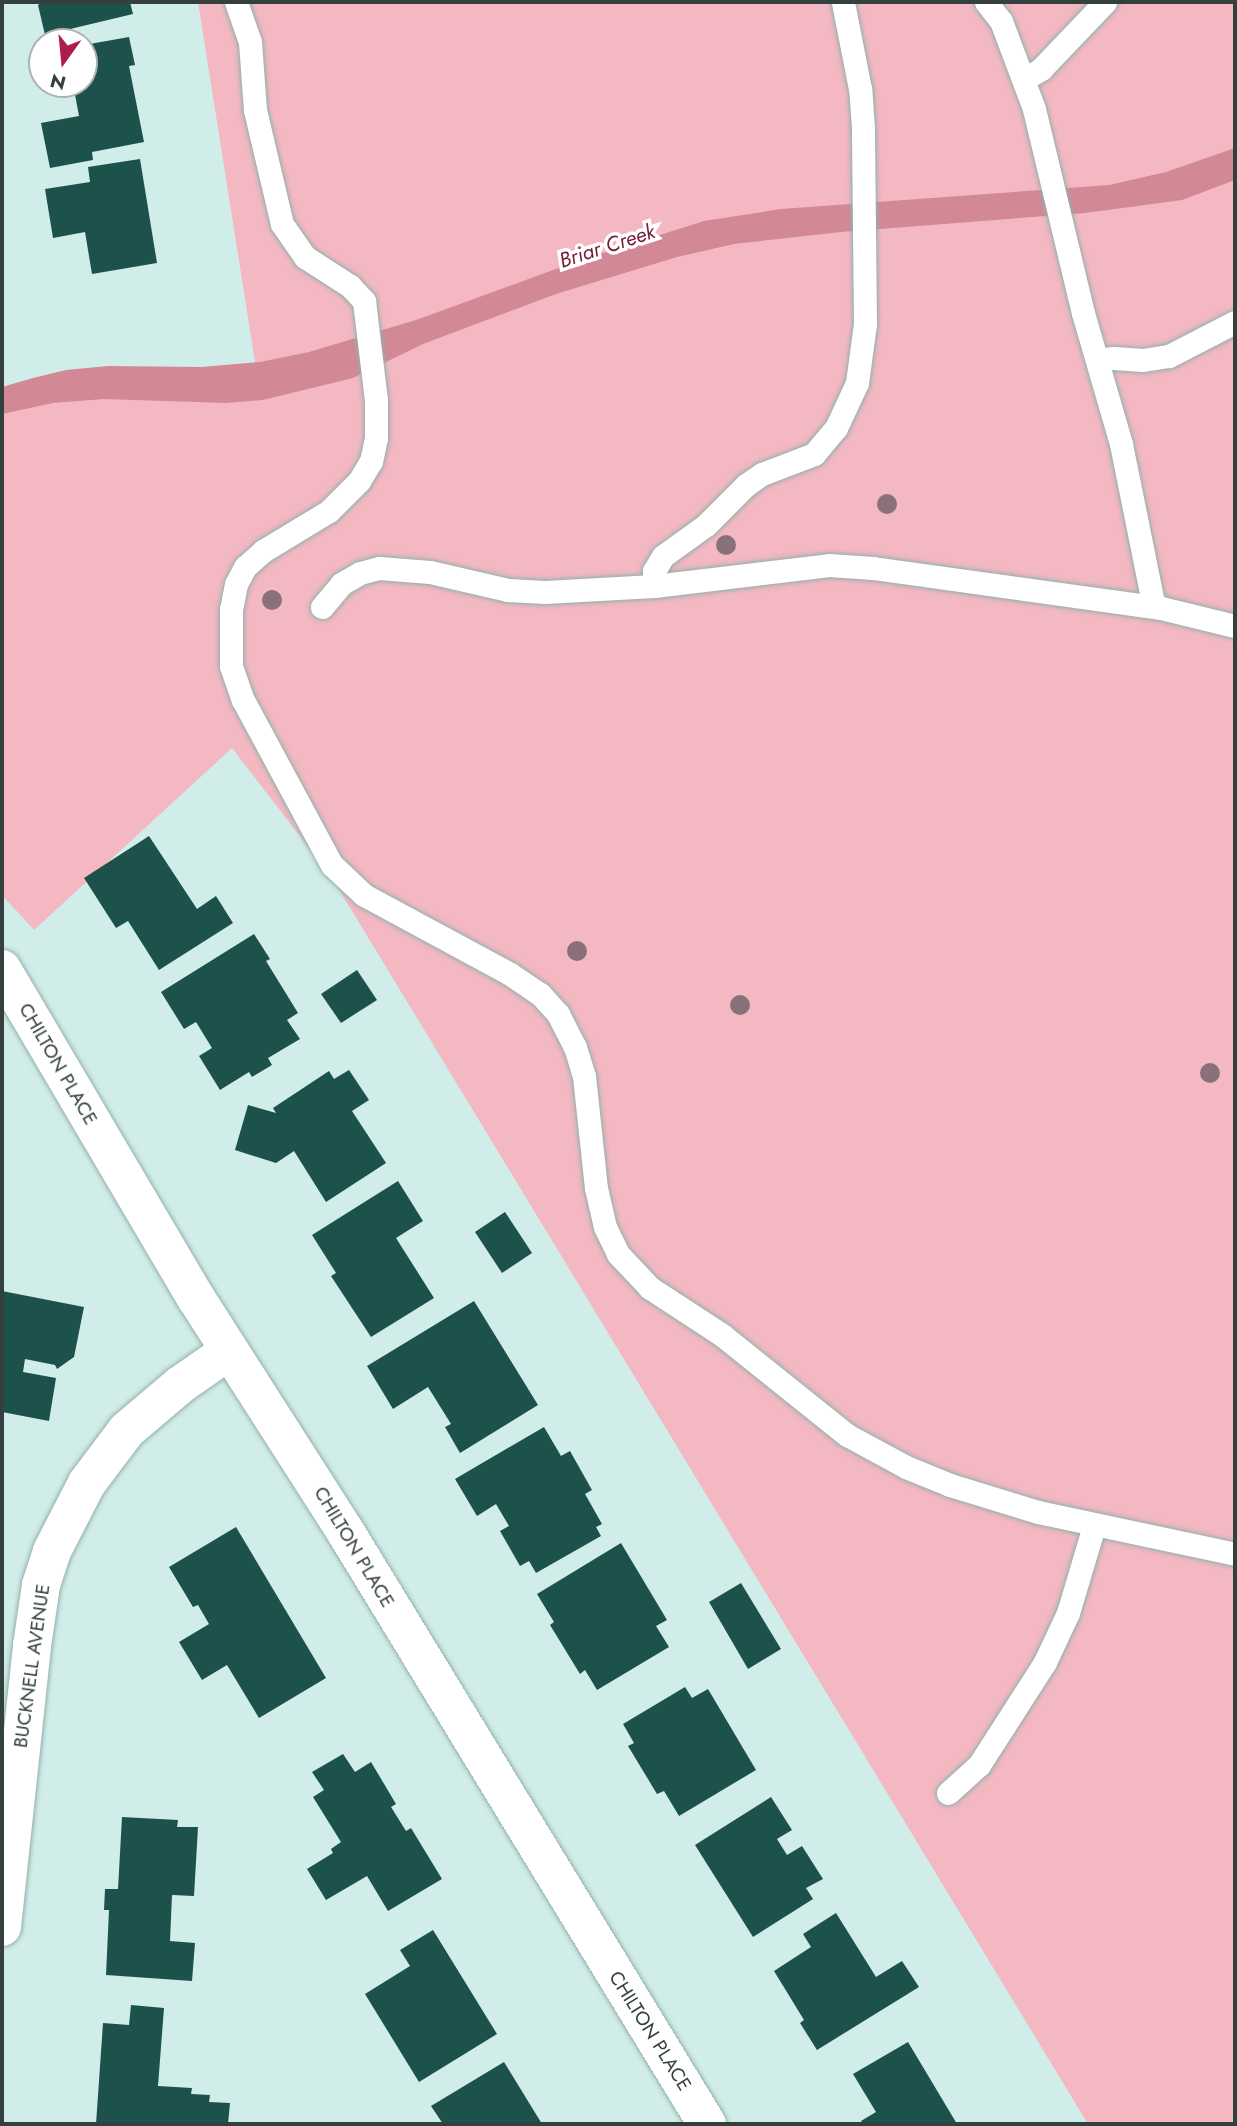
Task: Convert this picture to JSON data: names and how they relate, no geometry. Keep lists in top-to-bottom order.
{
  "streets": {
    "street": ["CHILTON PLACE", "BUCKNELL AVENUE"]
  },
  "crossings": [
    ["CHILTON PLACE", "BUCKNELL AVENUE"]
  ],
  "water": ["Briar Creek"],
  "north": "bottom"
}
